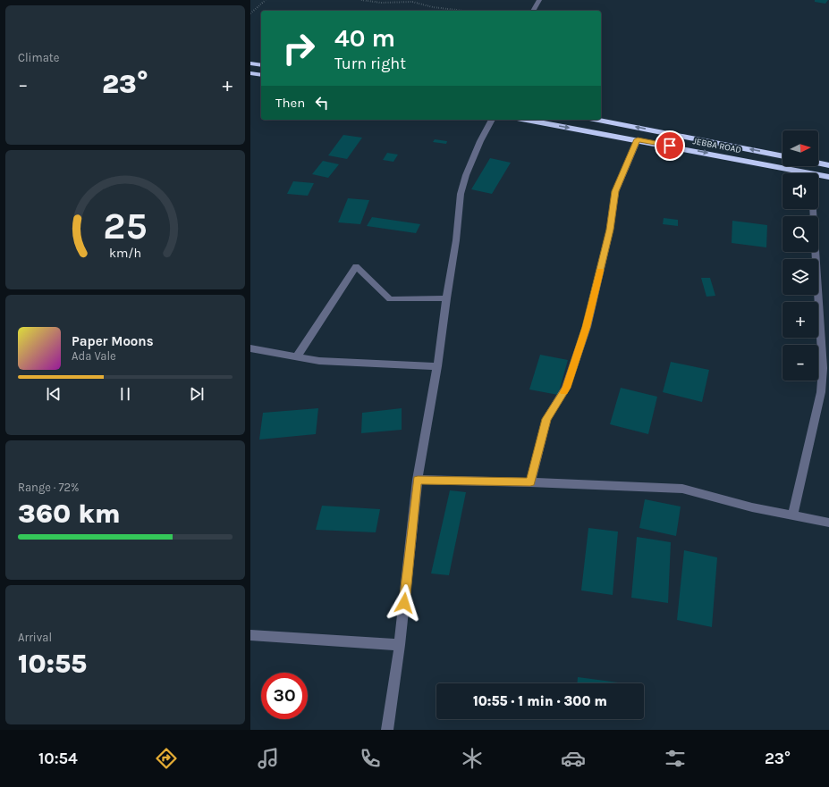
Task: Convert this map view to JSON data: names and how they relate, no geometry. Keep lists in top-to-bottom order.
{
  "streets": {
    "highway": ["JEBBA ROAD"]
  },
  "north": "right",
  "page": {
    "tile": [
      "Climate",
      ["Range · 72%", "360 km"],
      ["Arrival", "10:55"]
    ],
    "turn": ["40 m", "Turn right"],
    "heat": ["−", "23°", "+"],
    "then": "Then",
    "map_buttons": ["+", "−"],
    "song": ["Paper Moons", "Ada Vale"],
    "limit": "30",
    "trip": "10:55 · 1 min · 300 m",
    "tabs": ["10:54", "23°"],
    "gauge": ["25", "km/h"]
  }
}
